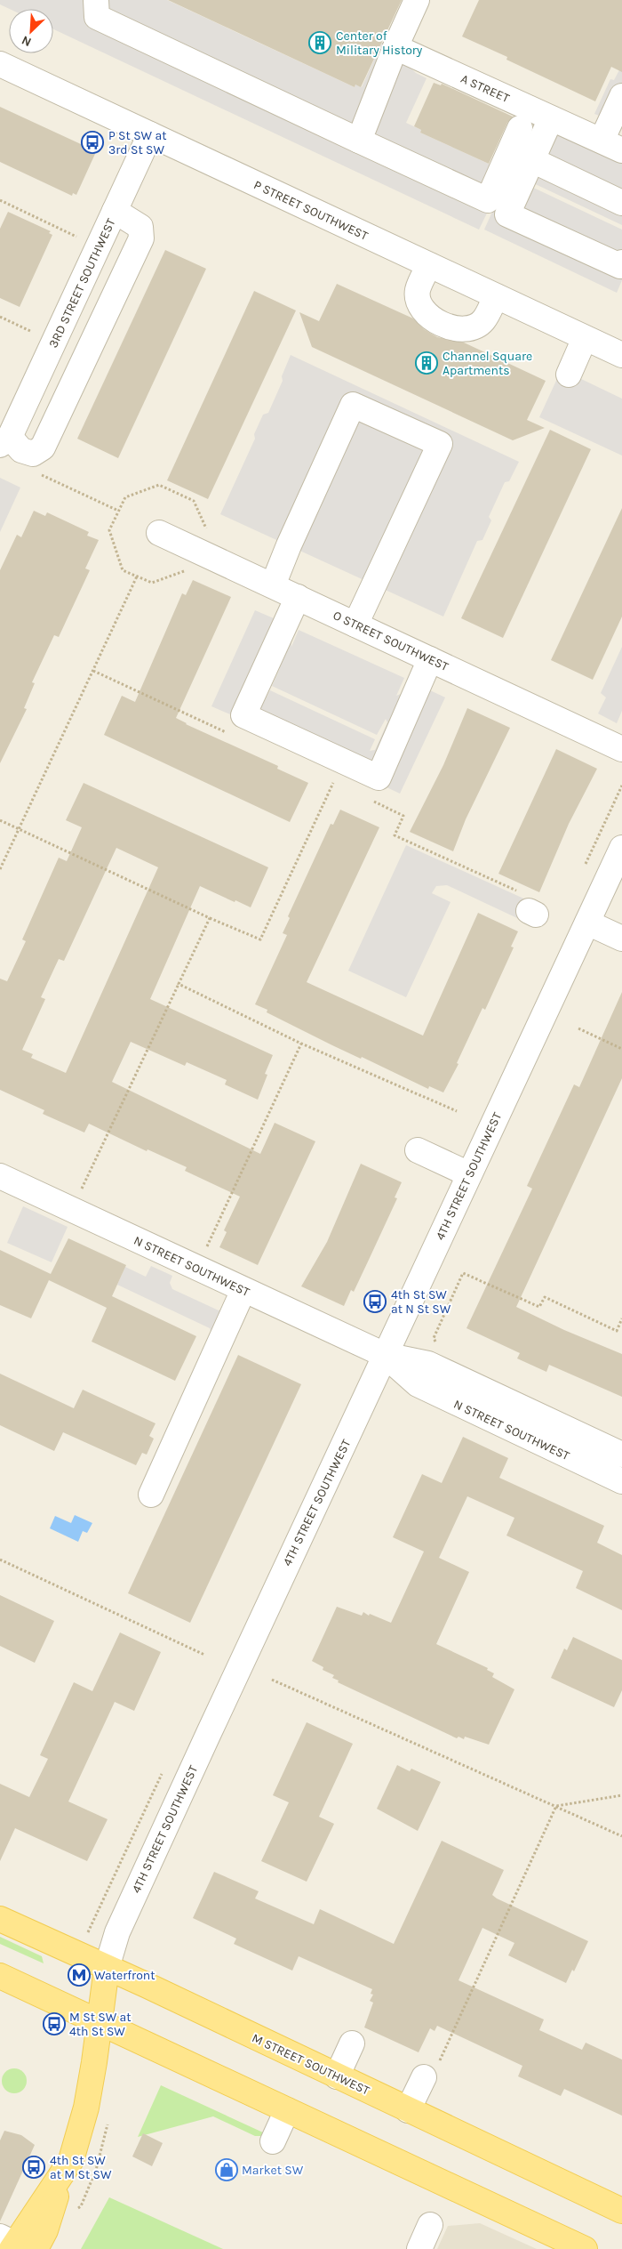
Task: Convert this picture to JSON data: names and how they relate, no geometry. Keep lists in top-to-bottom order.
{
  "streets": {
    "main road": ["4TH STREET SOUTHWEST", "M STREET SOUTHWEST"],
    "street": [
      "A STREET",
      "P STREET SOUTHWEST",
      "3RD STREET SOUTHWEST",
      "O STREET SOUTHWEST",
      "N STREET SOUTHWEST"
    ]
  },
  "crossings": [
    ["P STREET SOUTHWEST", "3RD STREET SOUTHWEST"],
    ["4TH STREET SOUTHWEST", "N STREET SOUTHWEST"],
    ["4TH STREET SOUTHWEST", "M STREET SOUTHWEST"]
  ],
  "places": {
    "building": ["Center of Military History", "Channel Square Apartments"],
    "bus stop": [
      "P St SW at 3rd St SW",
      "4th St SW at N St SW",
      "M St SW at 4th St SW",
      "4th St SW at M St SW"
    ],
    "metro station": ["Waterfront"],
    "shop": ["Market SW"]
  },
  "north": "bottom left"
}
